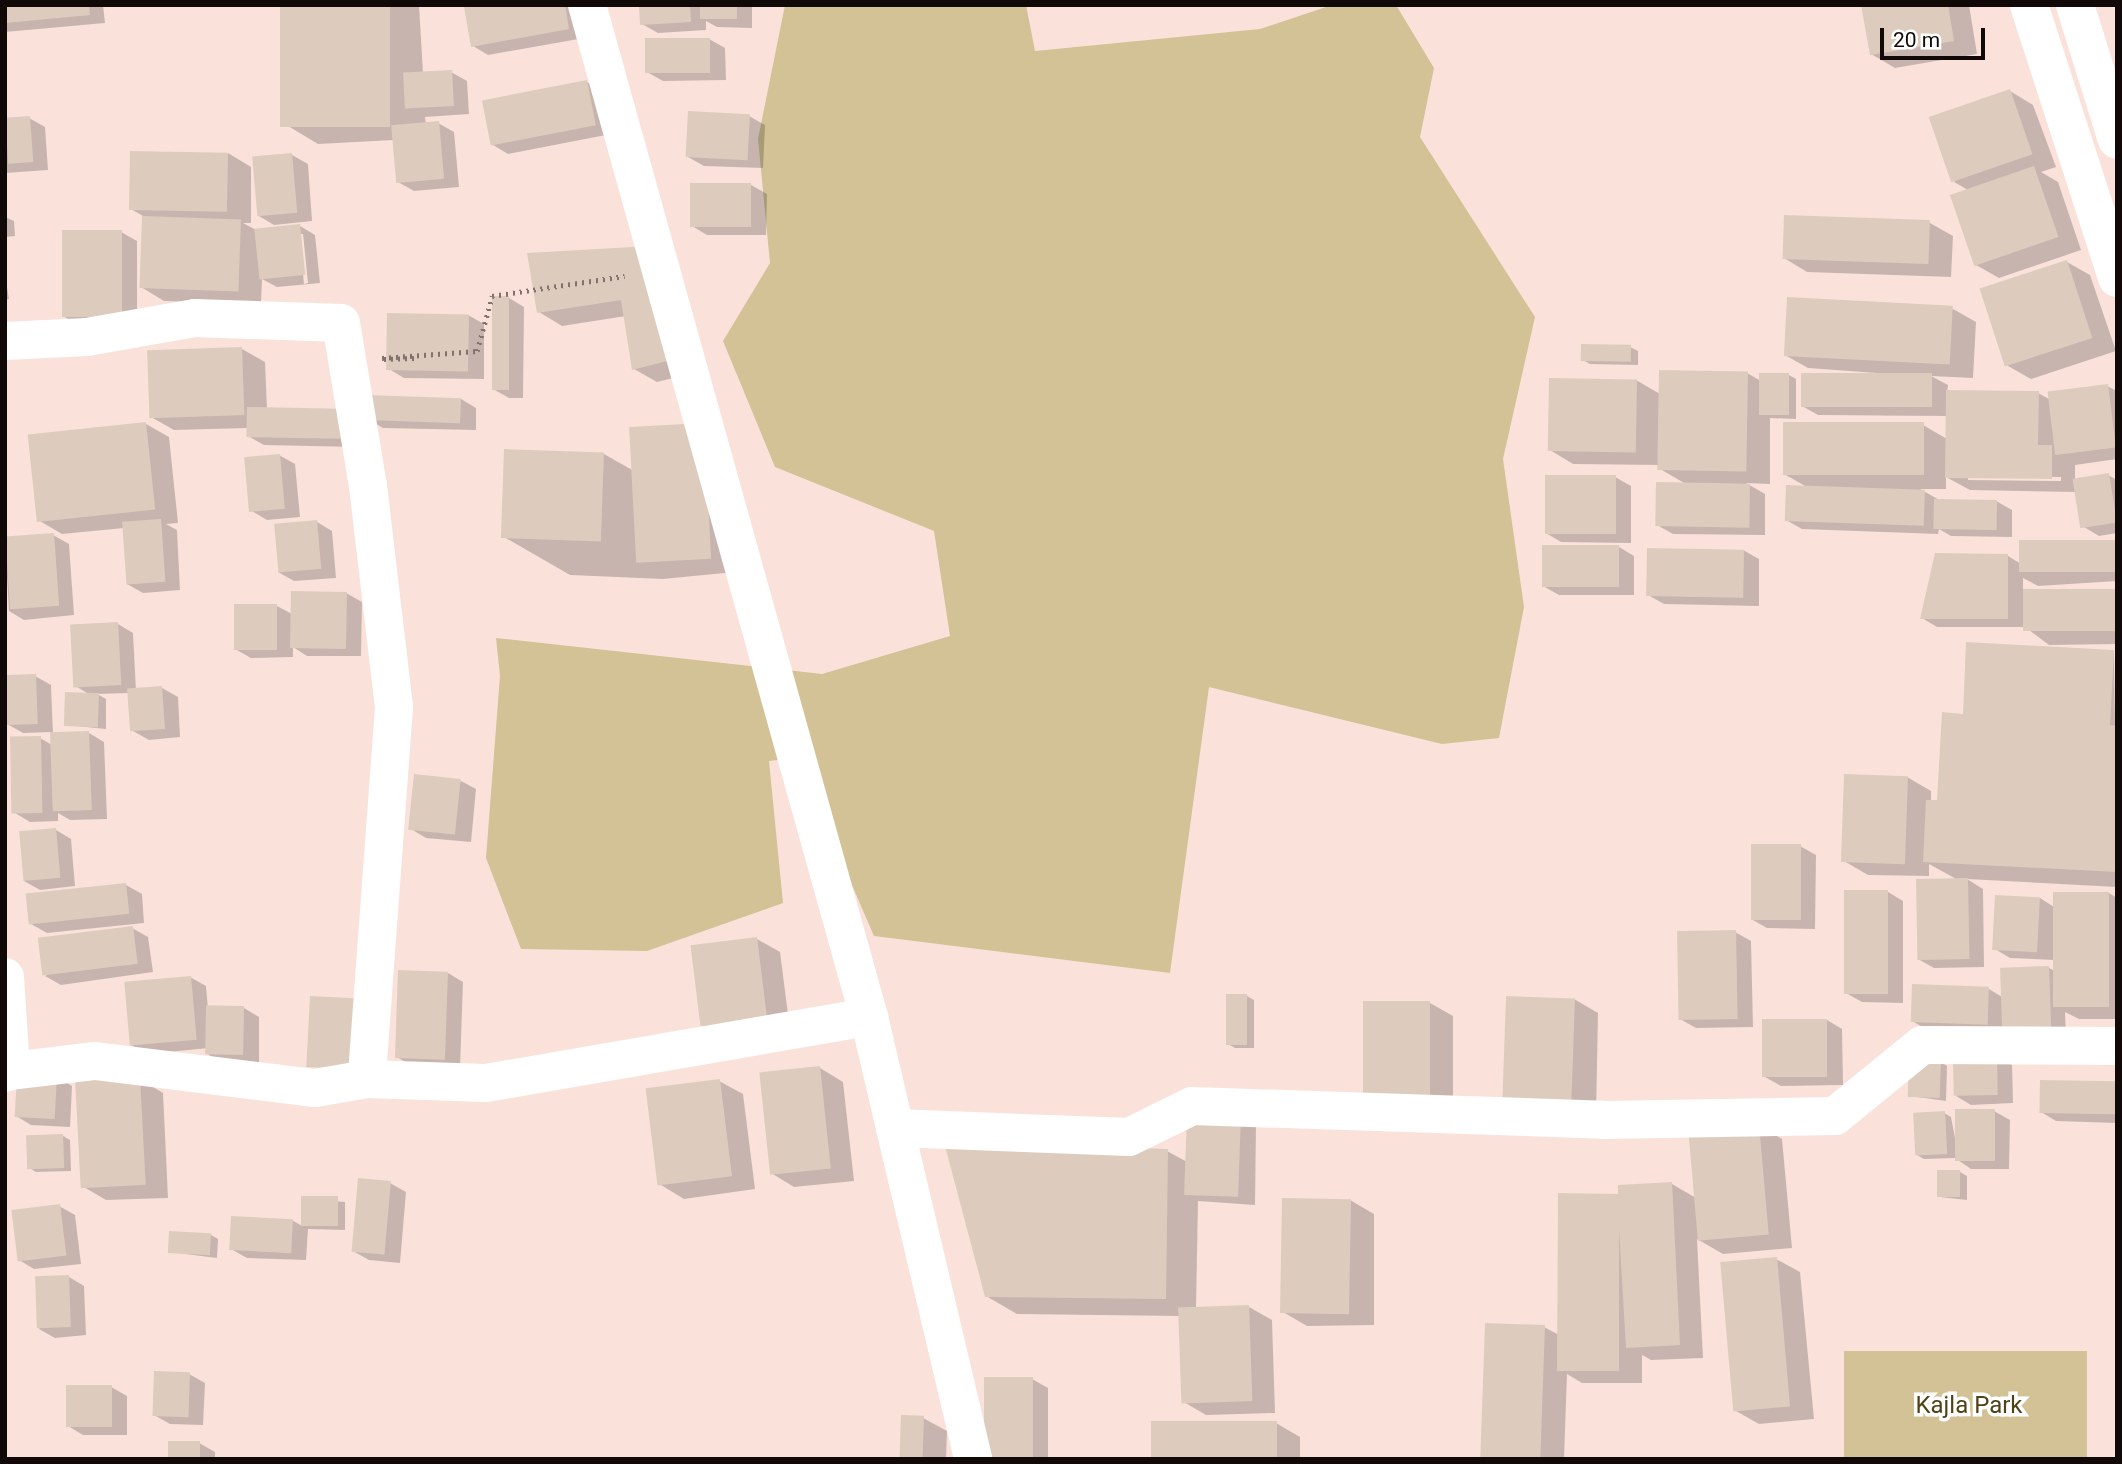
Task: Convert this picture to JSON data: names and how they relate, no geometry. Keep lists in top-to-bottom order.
{
  "parks": ["Kajla Park"],
  "scale_bar": "20 m"
}
